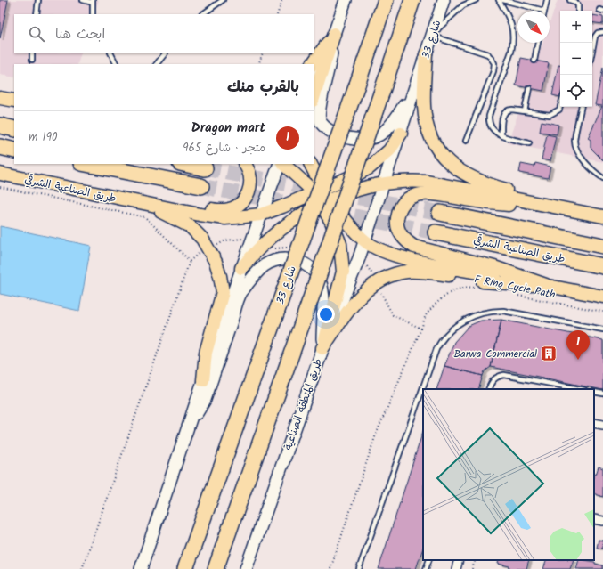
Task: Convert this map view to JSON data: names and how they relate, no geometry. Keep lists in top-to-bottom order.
{
  "streets": {
    "highway": ["شارع 33", "طريق الصناعية الشرقي"],
    "street": ["طريق المنطقة الصناعية"],
    "path": ["F Ring Cycle Path"]
  },
  "crossings": [
    ["شارع 33", "طريق المنطقة الصناعية"]
  ],
  "places": {
    "building": ["Barwa Commercial"]
  },
  "north": "bottom right",
  "page": {
    "map_buttons": ["+", "−"],
    "search": "ابحث هنا",
    "heading": "بالقرب منك",
    "list": [
      {
        "mark": "1",
        "name": "Dragon mart",
        "note": "متجر · شارع 965",
        "value": "190 m"
      }
    ],
    "pins": "1"
  }
}
